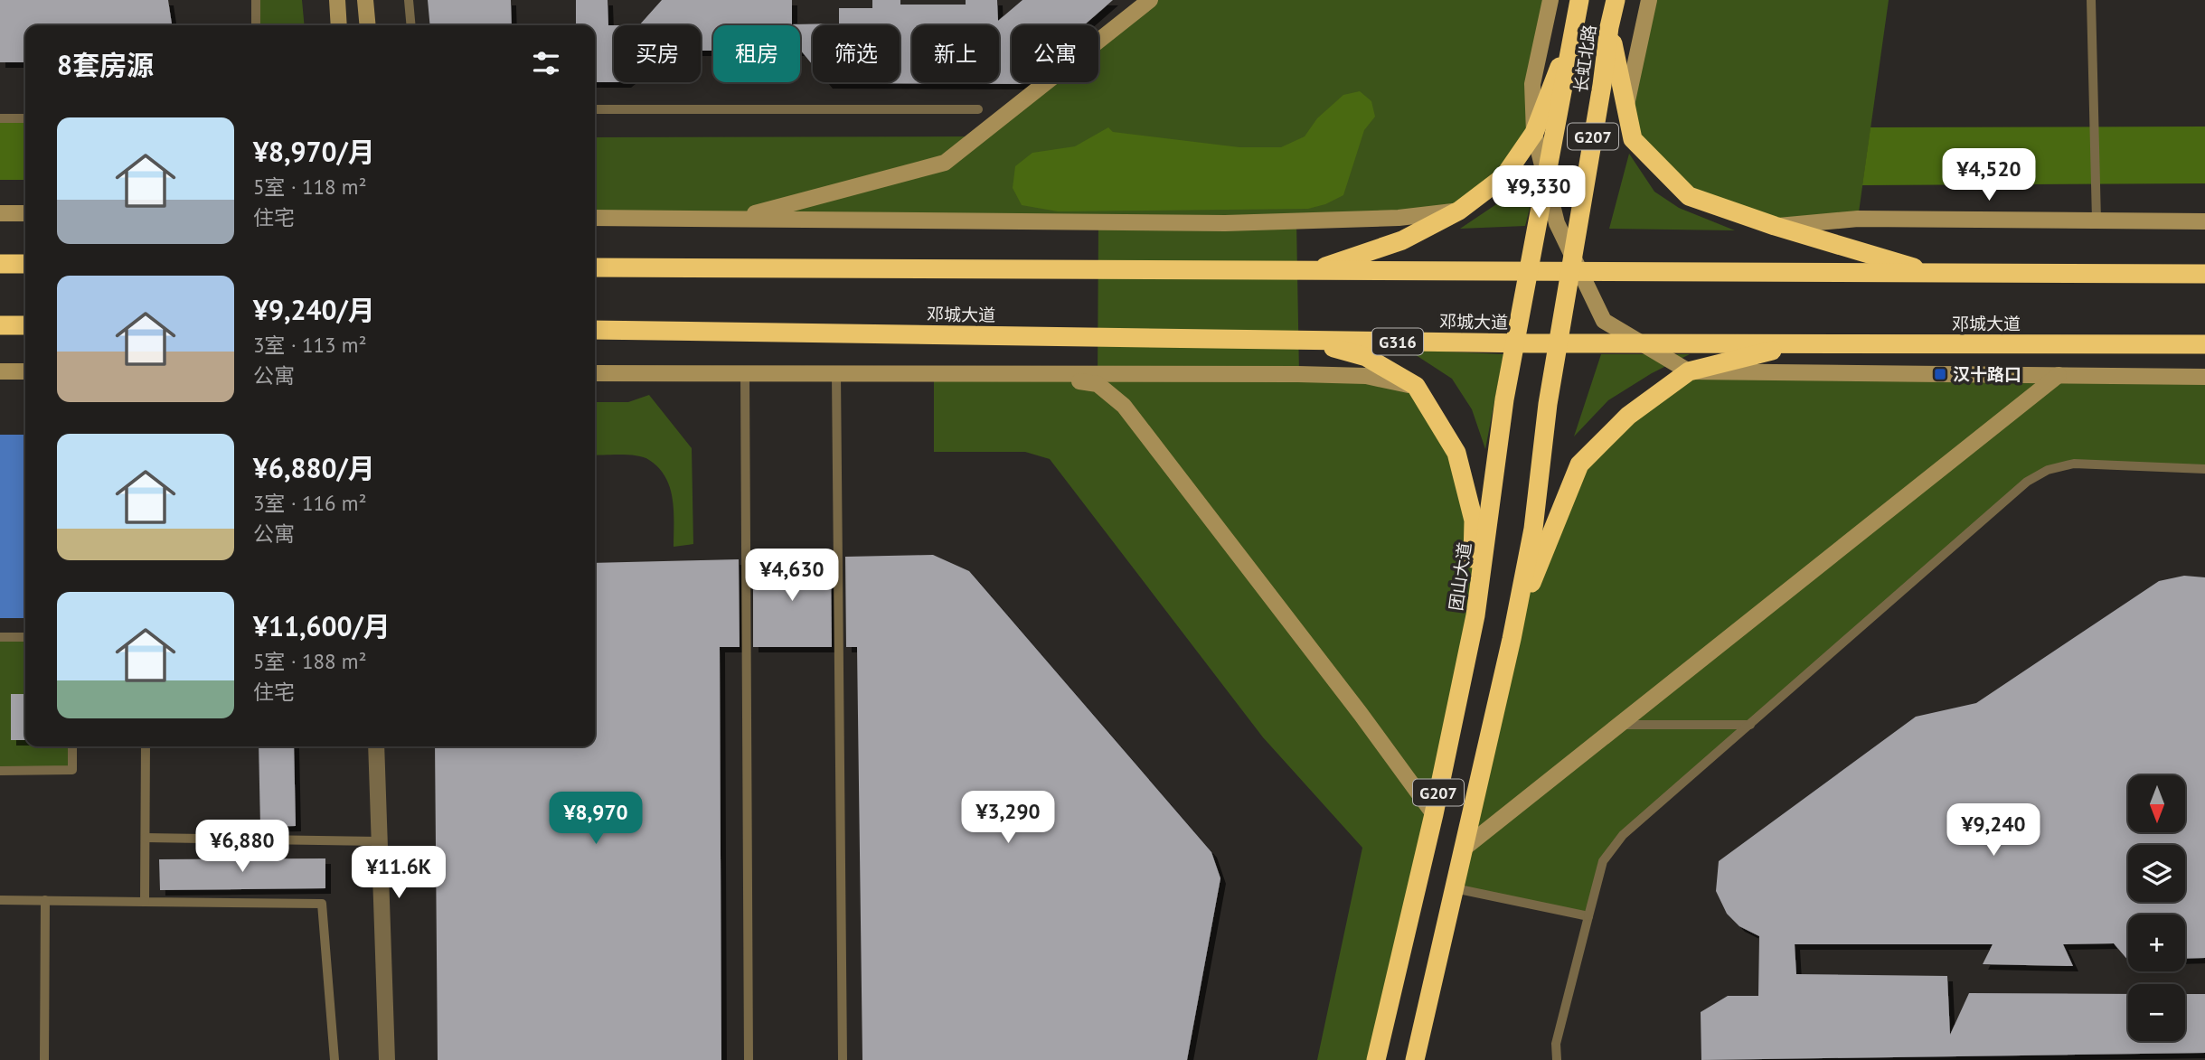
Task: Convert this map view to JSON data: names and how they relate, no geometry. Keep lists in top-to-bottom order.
{
  "streets": {
    "highway": [
      "长虹北路",
      "G207",
      "邓城大道",
      "G316",
      "团山大道"
    ]
  },
  "crossings": [
    ["长虹北路", "G207"],
    ["长虹北路", "团山大道"],
    ["G207", "邓城大道"],
    ["邓城大道", "团山大道"]
  ],
  "places": {
    "transit": ["汉十路口"]
  },
  "north": "bottom",
  "page": {
    "chip": [
      "买房",
      "租房",
      "筛选",
      "新上",
      "公寓"
    ],
    "heading": "8套房源",
    "list": [
      {
        "name": "¥8,970/月",
        "note": "5室 · 118 m² · 住宅"
      },
      {
        "name": "¥9,240/月",
        "note": "3室 · 113 m² · 公寓"
      },
      {
        "name": "¥6,880/月",
        "note": "3室 · 116 m² · 公寓"
      },
      {
        "name": "¥11,600/月",
        "note": "5室 · 188 m² · 住宅"
      }
    ],
    "price": [
      "¥4,520",
      "¥9,330",
      "¥4,630",
      "¥3,290",
      "¥8,970",
      "¥9,240",
      "¥6,880",
      "¥11.6K"
    ],
    "map_buttons": ["+", "−"]
  }
}
